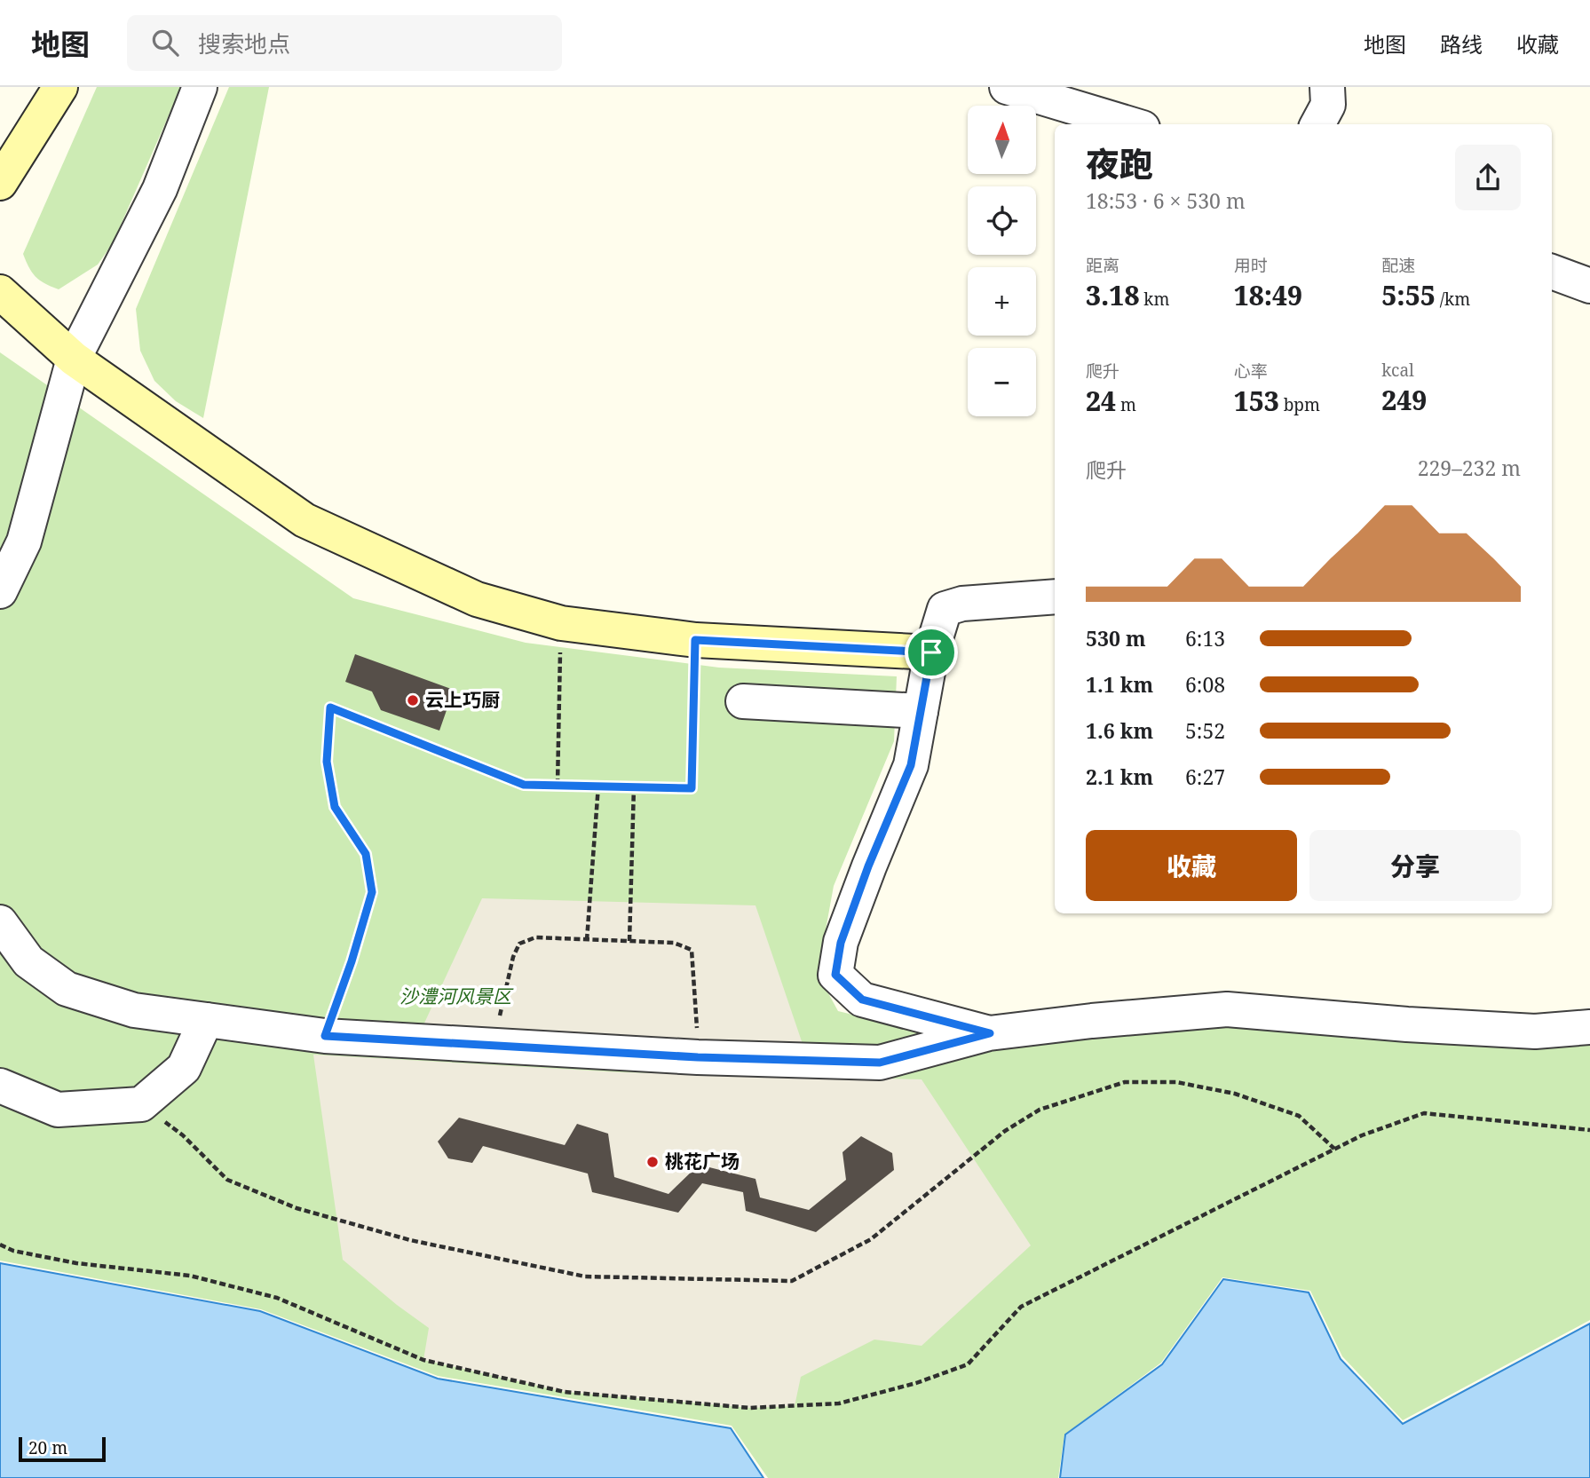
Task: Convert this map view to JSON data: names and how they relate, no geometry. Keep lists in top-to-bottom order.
{
  "parks": ["沙澧河风景区"],
  "places": ["云上巧厨", "桃花广场"],
  "scale_bar": "20 m",
  "north": "top",
  "page": {
    "header": "地图",
    "search": "搜索地点",
    "nav": ["地图", "路线", "收藏"],
    "map_buttons": ["+", "−"],
    "heading": ["夜跑", "18:53 · 6 × 530 m"],
    "stats": [
      ["距离", "3.18 km"],
      ["用时", "18:49"],
      ["配速", "5:55 /km"],
      ["爬升", "24 m"],
      ["心率", "153 bpm"],
      ["kcal", "249"]
    ],
    "chart": ["爬升", "229–232 m"],
    "list": [
      {
        "name": "530 m",
        "note": "6:13"
      },
      {
        "name": "1.1 km",
        "note": "6:08"
      },
      {
        "name": "1.6 km",
        "note": "5:52"
      },
      {
        "name": "2.1 km",
        "note": "6:27"
      }
    ],
    "buttons": ["收藏", "分享"],
    "scale": "20 m"
  }
}
